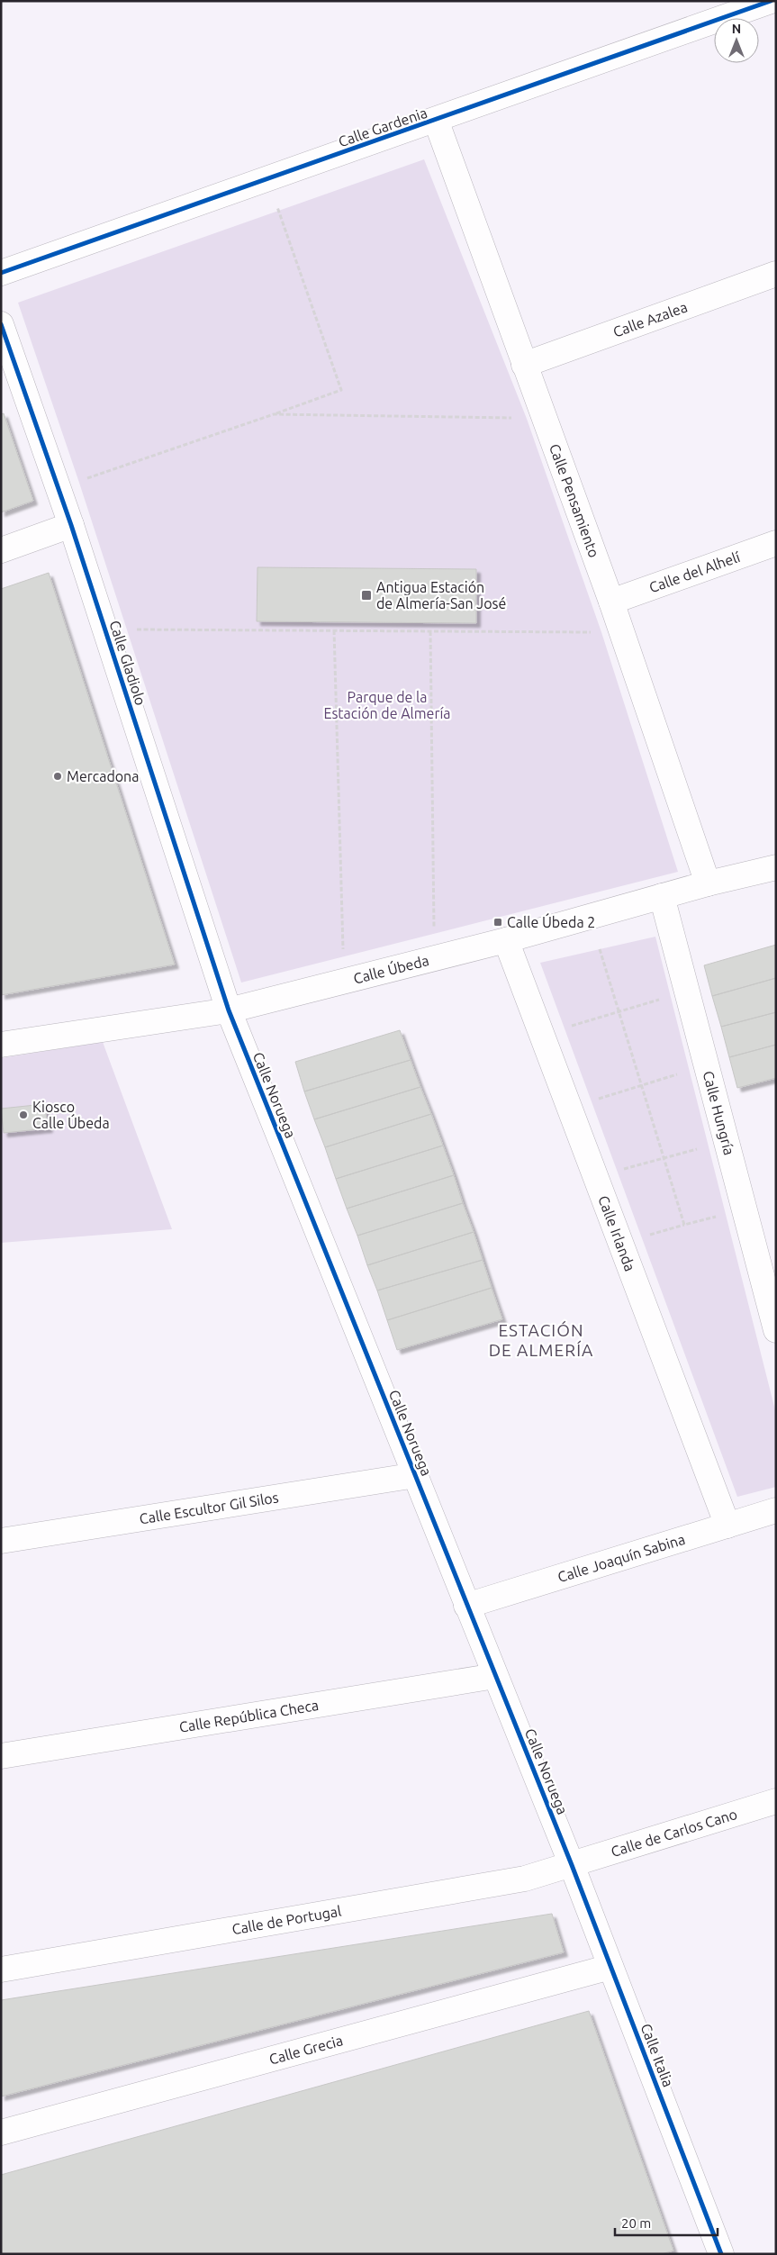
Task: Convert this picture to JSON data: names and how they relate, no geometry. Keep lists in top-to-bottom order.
{
  "streets": {
    "street": [
      "Calle Gardenia",
      "Calle Azalea",
      "Calle Pensamiento",
      "Calle del Alhelí",
      "Calle Gladiolo",
      "Calle Úbeda",
      "Calle Noruega",
      "Calle Hungría",
      "Calle Irlanda",
      "Calle Escultor Gil Silos",
      "Calle Joaquín Sabina",
      "Calle República Checa",
      "Calle de Carlos Cano",
      "Calle de Portugal",
      "Calle Grecia",
      "Calle Italia"
    ]
  },
  "crossings": [
    ["Calle Gardenia", "Calle Pensamiento"],
    ["Calle Azalea", "Calle Pensamiento"],
    ["Calle Pensamiento", "Calle del Alhelí"],
    ["Calle Pensamiento", "Calle Úbeda"],
    ["Calle Gladiolo", "Calle Úbeda"],
    ["Calle Gladiolo", "Calle Noruega"],
    ["Calle Úbeda", "Calle Noruega"],
    ["Calle Úbeda", "Calle Hungría"],
    ["Calle Úbeda", "Calle Irlanda"],
    ["Calle Noruega", "Calle Escultor Gil Silos"],
    ["Calle Noruega", "Calle Joaquín Sabina"],
    ["Calle Noruega", "Calle República Checa"],
    ["Calle Noruega", "Calle de Carlos Cano"],
    ["Calle Noruega", "Calle de Portugal"],
    ["Calle Noruega", "Calle Italia"],
    ["Calle Irlanda", "Calle Joaquín Sabina"],
    ["Calle de Carlos Cano", "Calle de Portugal"],
    ["Calle de Carlos Cano", "Calle Italia"],
    ["Calle de Portugal", "Calle Italia"],
    ["Calle Grecia", "Calle Italia"]
  ],
  "districts": ["ESTACIÓN DE ALMERÍA"],
  "parks": ["Parque de la Estación de Almería"],
  "places": {
    "transit": ["Antigua Estación de Almería-San José", "Calle Úbeda 2"],
    "other": ["Mercadona", "Kiosco Calle Úbeda"]
  },
  "scale_bar": "20 m",
  "north": "top"
}
